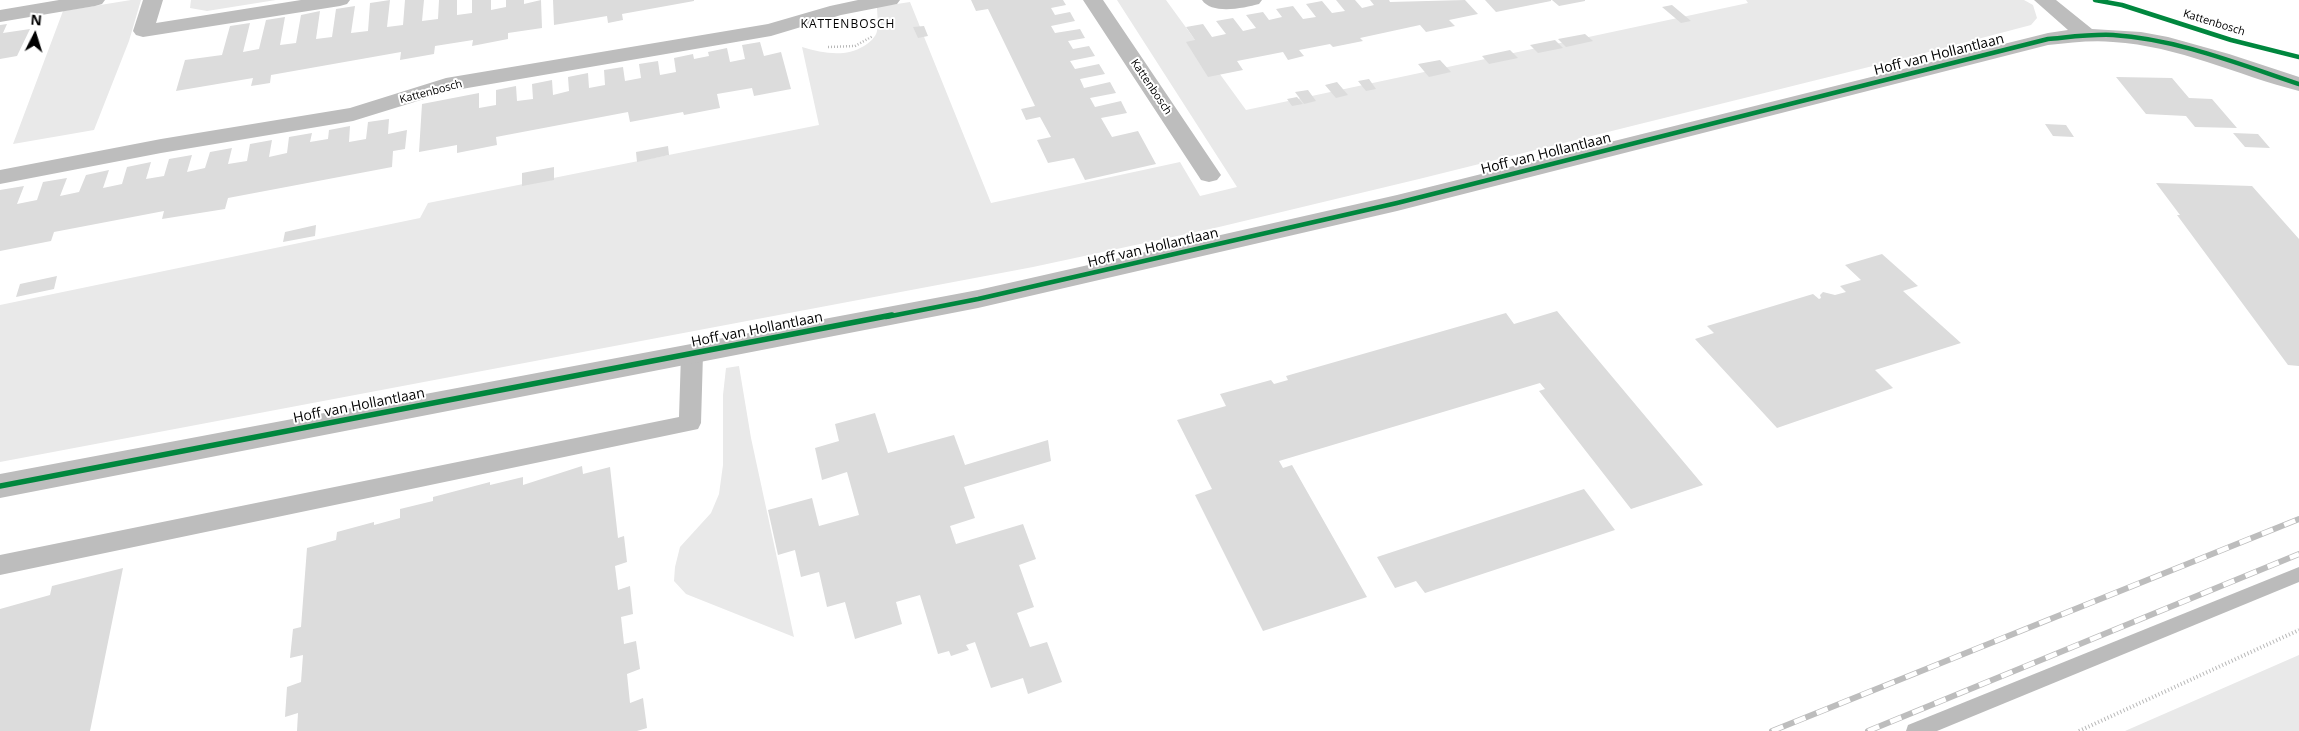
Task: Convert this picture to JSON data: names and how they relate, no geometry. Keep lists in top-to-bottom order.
{
  "streets": {
    "street": ["Kattenbosch", "Hoff van Hollantlaan"]
  },
  "districts": ["KATTENBOSCH"],
  "north": "top"
}
